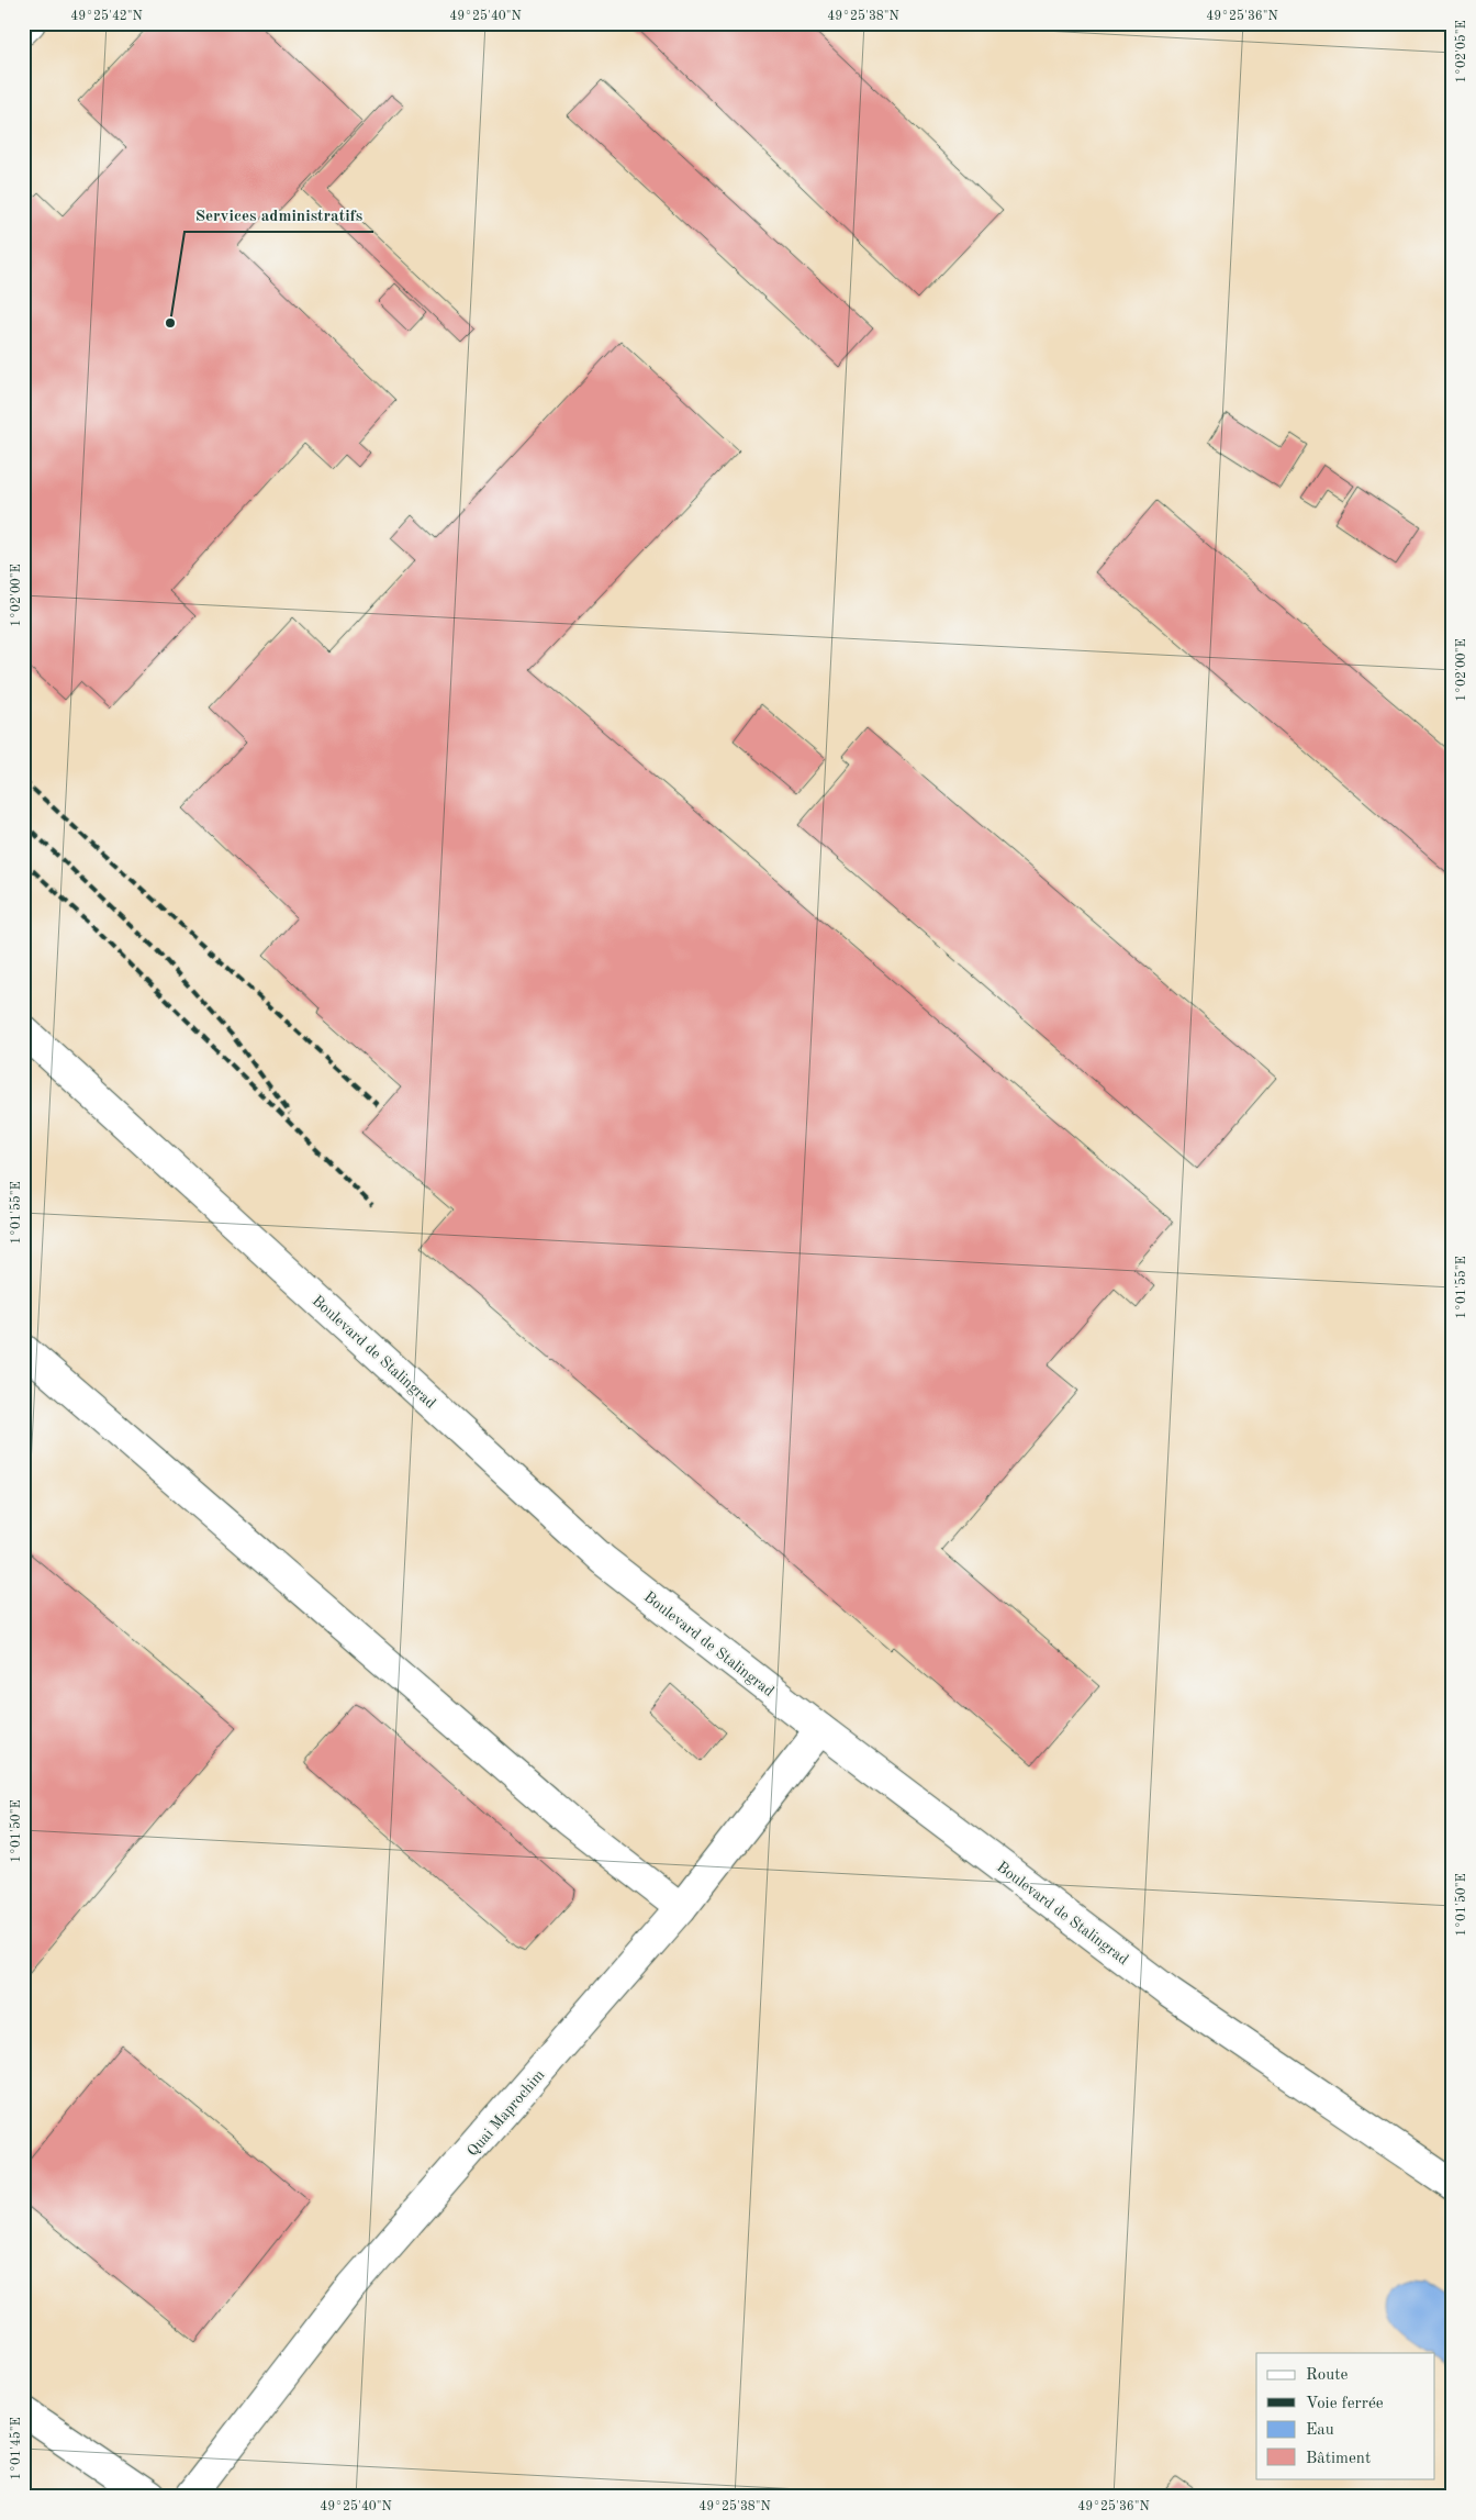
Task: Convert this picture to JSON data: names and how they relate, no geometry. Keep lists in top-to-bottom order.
{
  "streets": {
    "main road": ["Boulevard de Stalingrad", "Quai Maprochim"]
  },
  "crossings": [
    ["Boulevard de Stalingrad", "Quai Maprochim"]
  ],
  "places": ["Services administratifs"],
  "legend": [
    "Route",
    "Voie ferrée",
    "Eau",
    "Bâtiment"
  ],
  "coordinates": [
    "49°25'42\"N",
    "49°25'40\"N",
    "49°25'38\"N",
    "49°25'36\"N",
    "1°02'05\"E",
    "1°02'00\"E",
    "1°01'55\"E",
    "1°01'50\"E",
    "1°01'45\"E"
  ]
}
